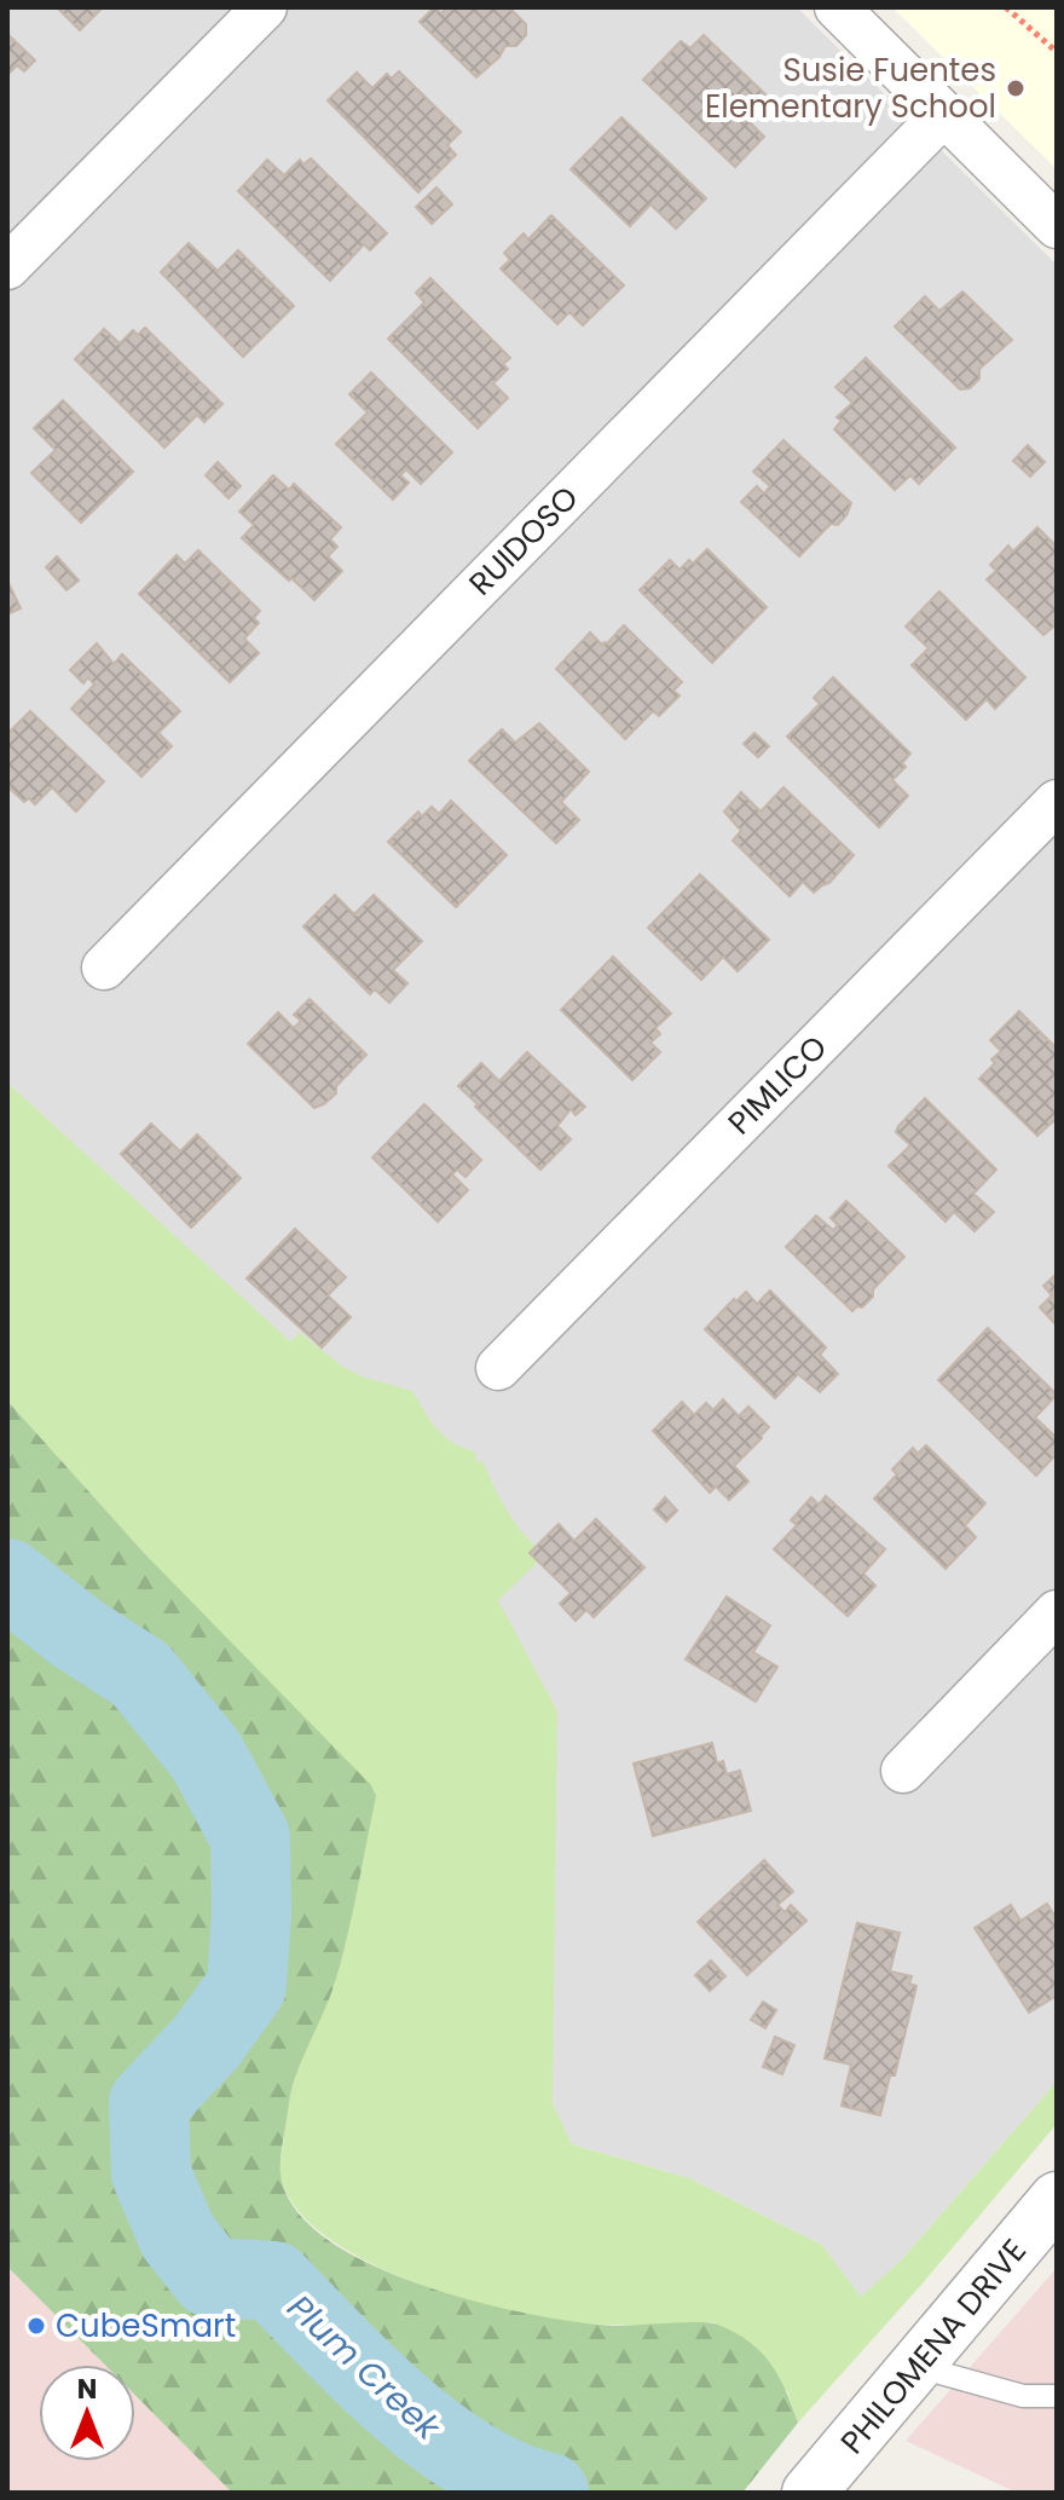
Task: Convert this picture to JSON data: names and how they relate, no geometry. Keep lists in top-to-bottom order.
{
  "streets": {
    "street": ["RUIDOSO", "PIMLICO", "PHILOMENA DRIVE"]
  },
  "water": ["Plum Creek"],
  "places": ["Susie Fuentes Elementary School", "CubeSmart"],
  "north": "top"
}
